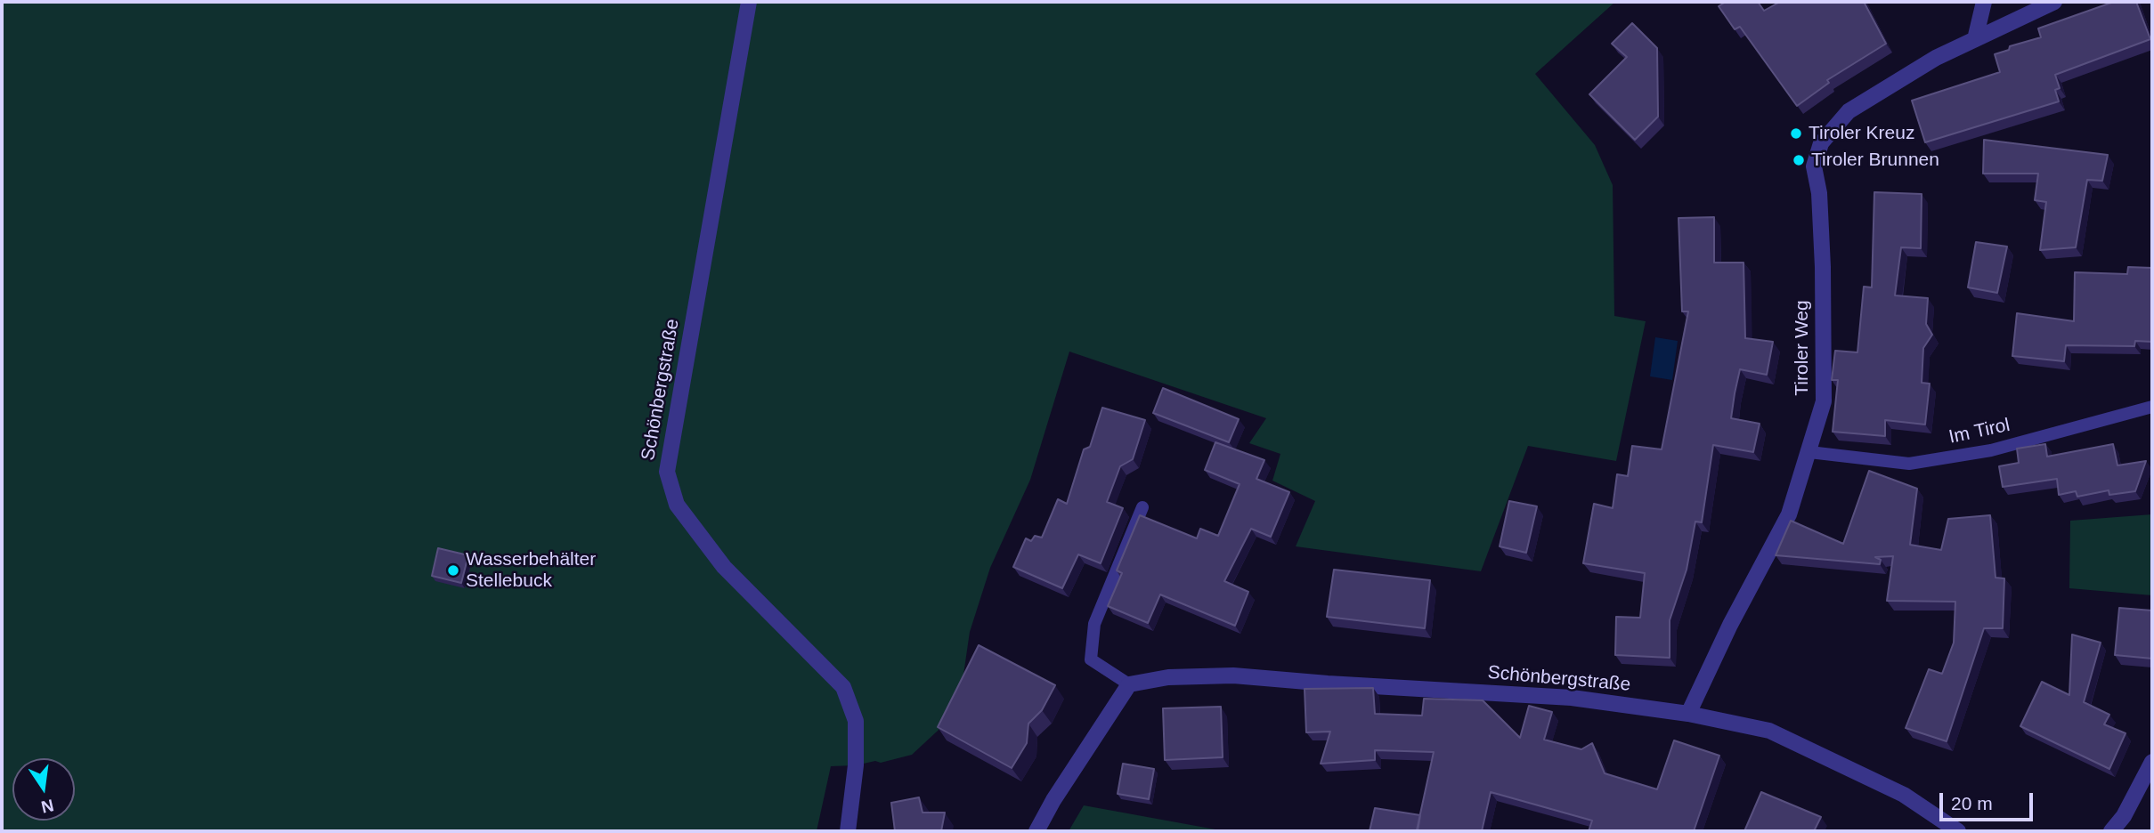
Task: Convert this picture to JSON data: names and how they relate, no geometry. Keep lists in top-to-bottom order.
{
  "streets": {
    "street": ["Tiroler Weg", "Schönbergstraße"],
    "lane": ["Im Tirol"]
  },
  "crossings": [
    ["Tiroler Weg", "Schönbergstraße"],
    ["Tiroler Weg", "Im Tirol"]
  ],
  "places": ["Tiroler Kreuz", "Tiroler Brunnen", "Wasserbehälter Stellebuck"],
  "scale_bar": "20 m",
  "north": "bottom"
}
